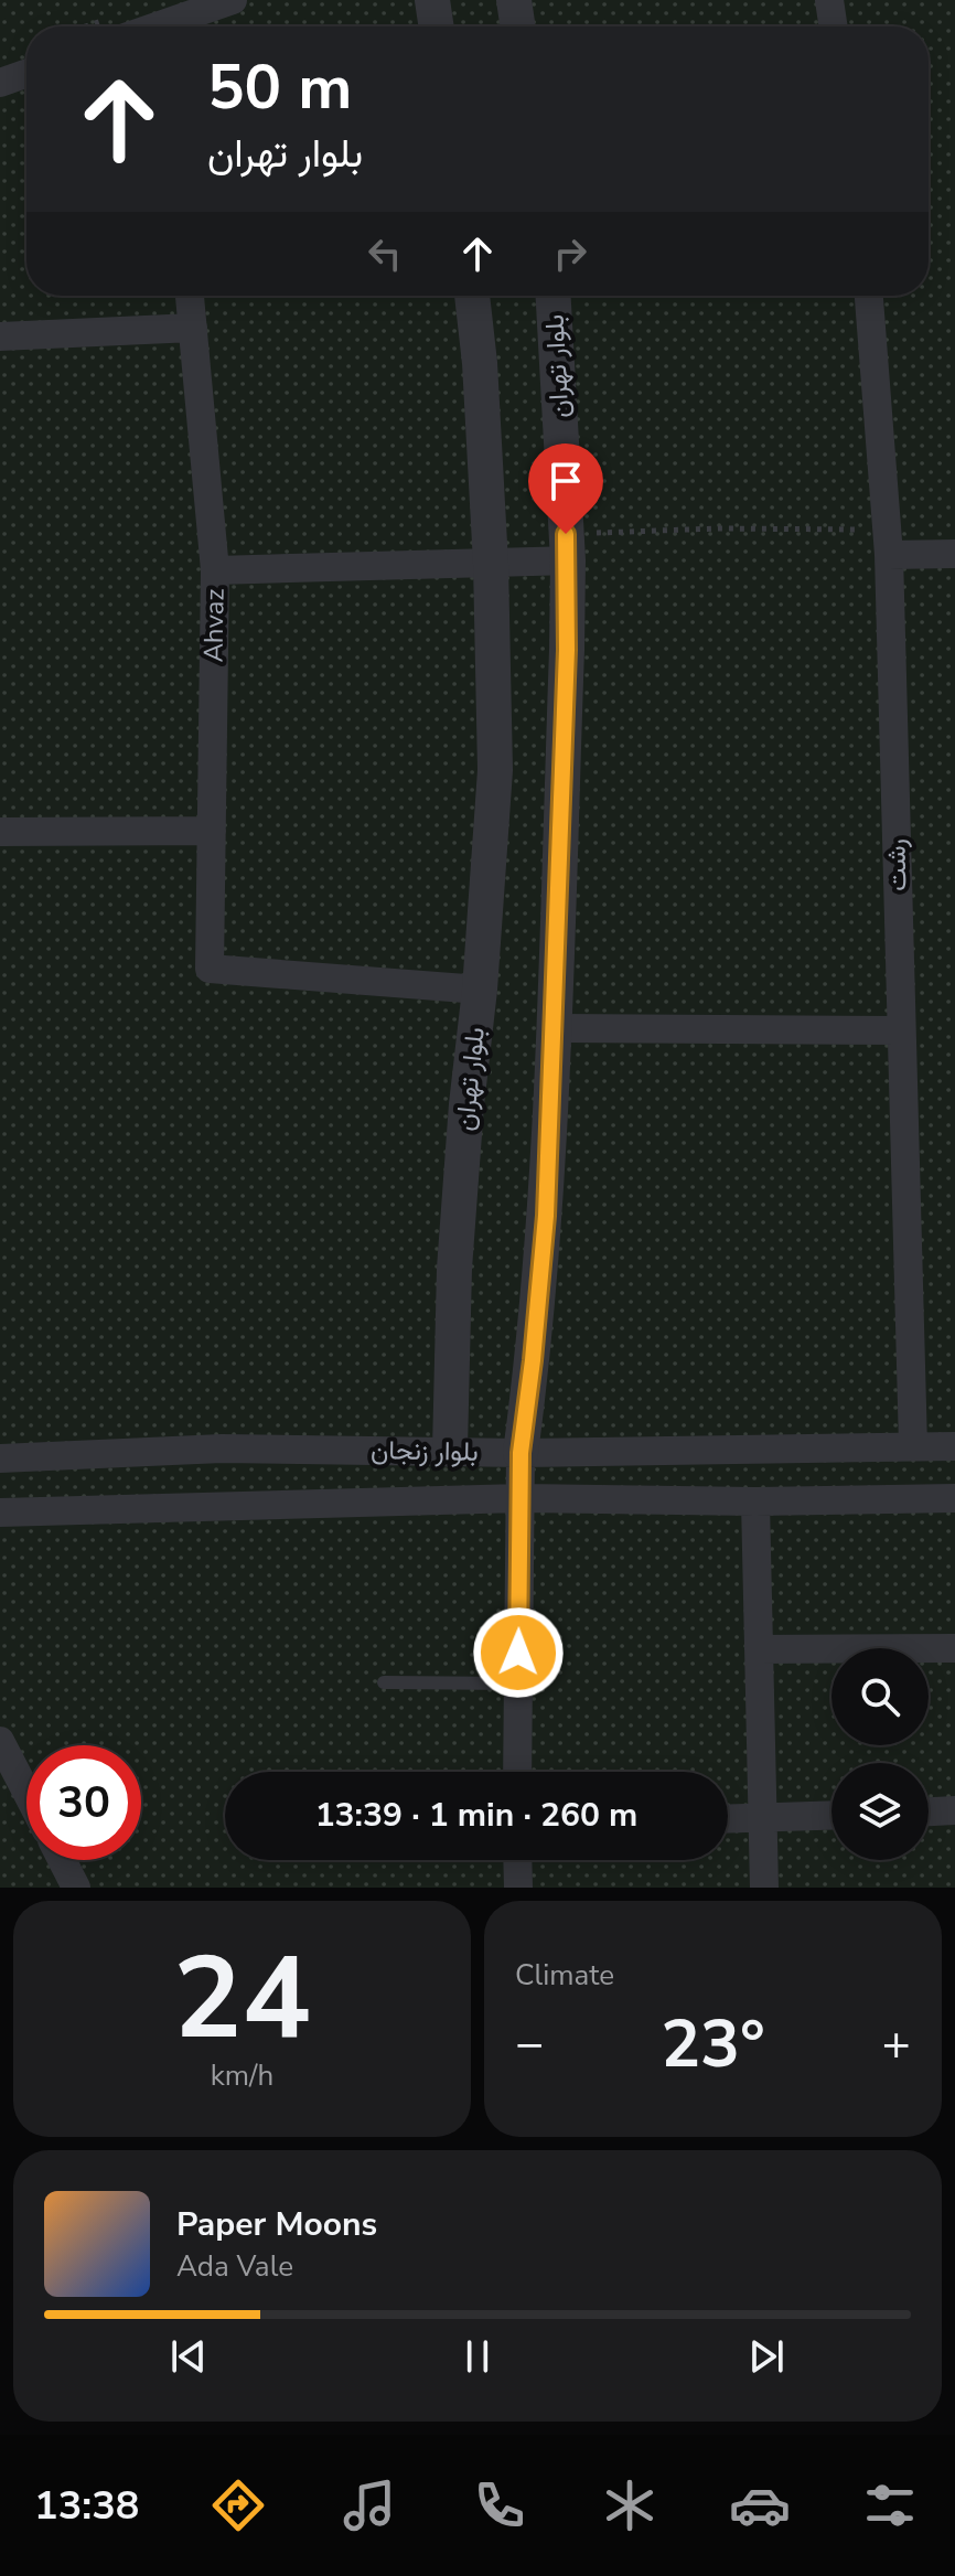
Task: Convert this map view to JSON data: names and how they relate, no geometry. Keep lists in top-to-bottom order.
{
  "streets": {
    "street": [
      "بلوار تهران",
      "Ahvaz",
      "رشت",
      "بلوار زنجان"
    ]
  },
  "crossings": [
    ["بلوار تهران", "Ahvaz"],
    ["بلوار تهران", "بلوار زنجان"],
    ["رشت", "بلوار زنجان"]
  ],
  "page": {
    "turn": ["50 m", "بلوار تهران"],
    "limit": "30",
    "trip": "13:39 · 1 min · 260 m",
    "tile": [
      ["24", "km/h"],
      "Climate"
    ],
    "heat": ["−", "23°", "+"],
    "song": ["Paper Moons", "Ada Vale"],
    "tabs": "13:38"
  }
}
